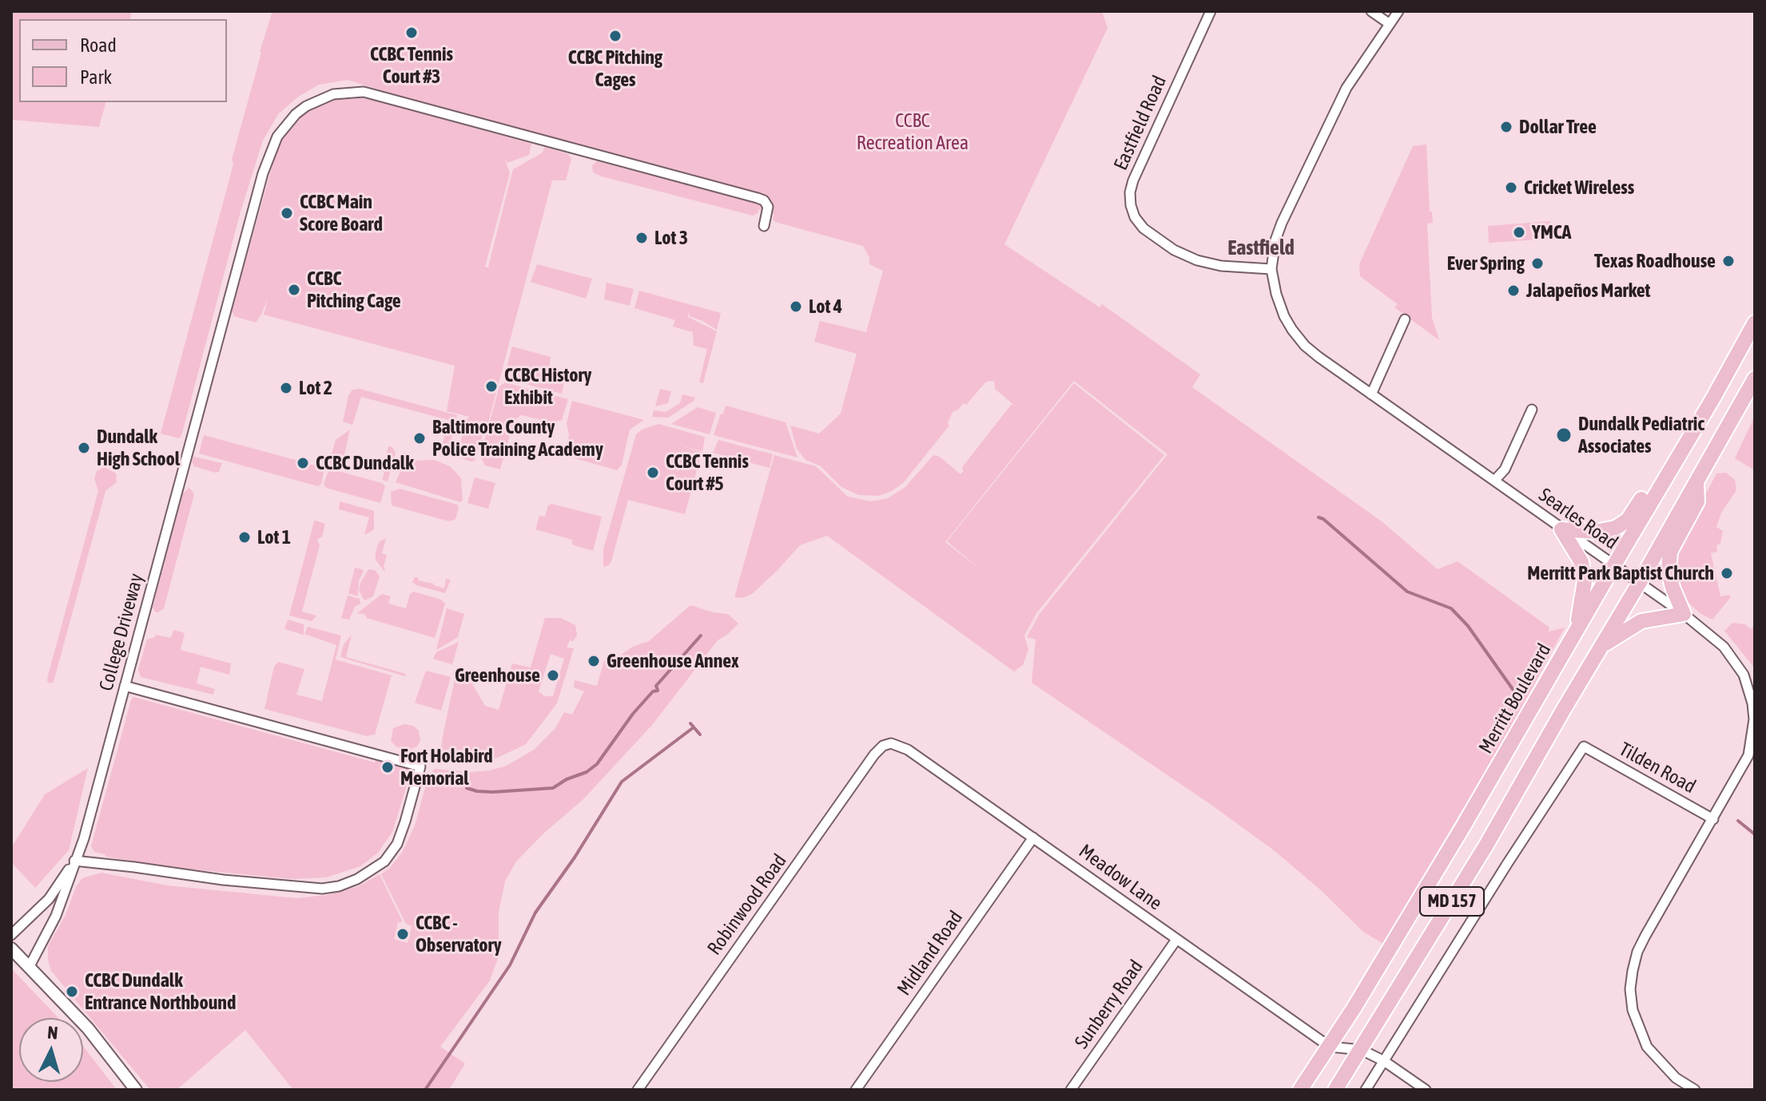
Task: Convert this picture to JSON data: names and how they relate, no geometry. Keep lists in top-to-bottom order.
{
  "streets": {
    "main road": ["Merritt Boulevard", "MD 157"],
    "street": [
      "Eastfield Road",
      "Searles Road",
      "College Driveway",
      "Tilden Road",
      "Meadow Lane",
      "Robinwood Road",
      "Midland Road",
      "Sunberry Road"
    ]
  },
  "crossings": [
    ["Eastfield Road", "Searles Road"],
    ["Searles Road", "Merritt Boulevard"],
    ["Searles Road", "Tilden Road"],
    ["Searles Road", "MD 157"],
    ["Merritt Boulevard", "Meadow Lane"],
    ["Meadow Lane", "Robinwood Road"],
    ["Meadow Lane", "Midland Road"],
    ["Meadow Lane", "Sunberry Road"]
  ],
  "districts": ["Eastfield"],
  "parks": ["CCBC Recreation Area"],
  "places": [
    "CCBC Tennis Court #3",
    "CCBC Pitching Cages",
    "Dollar Tree",
    "Cricket Wireless",
    "CCBC Main Score Board",
    "YMCA",
    "Lot 3",
    "Texas Roadhouse",
    "Ever Spring",
    "CCBC Pitching Cage",
    "Jalapeños Market",
    "Lot 4",
    "CCBC History Exhibit",
    "Lot 2",
    "Dundalk Pediatric Associates",
    "Baltimore County Police Training Academy",
    "Dundalk High School",
    "CCBC Dundalk",
    "CCBC Tennis Court #5",
    "Lot 1",
    "Merritt Park Baptist Church",
    "Greenhouse Annex",
    "Greenhouse",
    "Fort Holabird Memorial",
    "CCBC - Observatory",
    "CCBC Dundalk Entrance Northbound"
  ],
  "legend": ["Road", "Park"],
  "north": "top"
}
